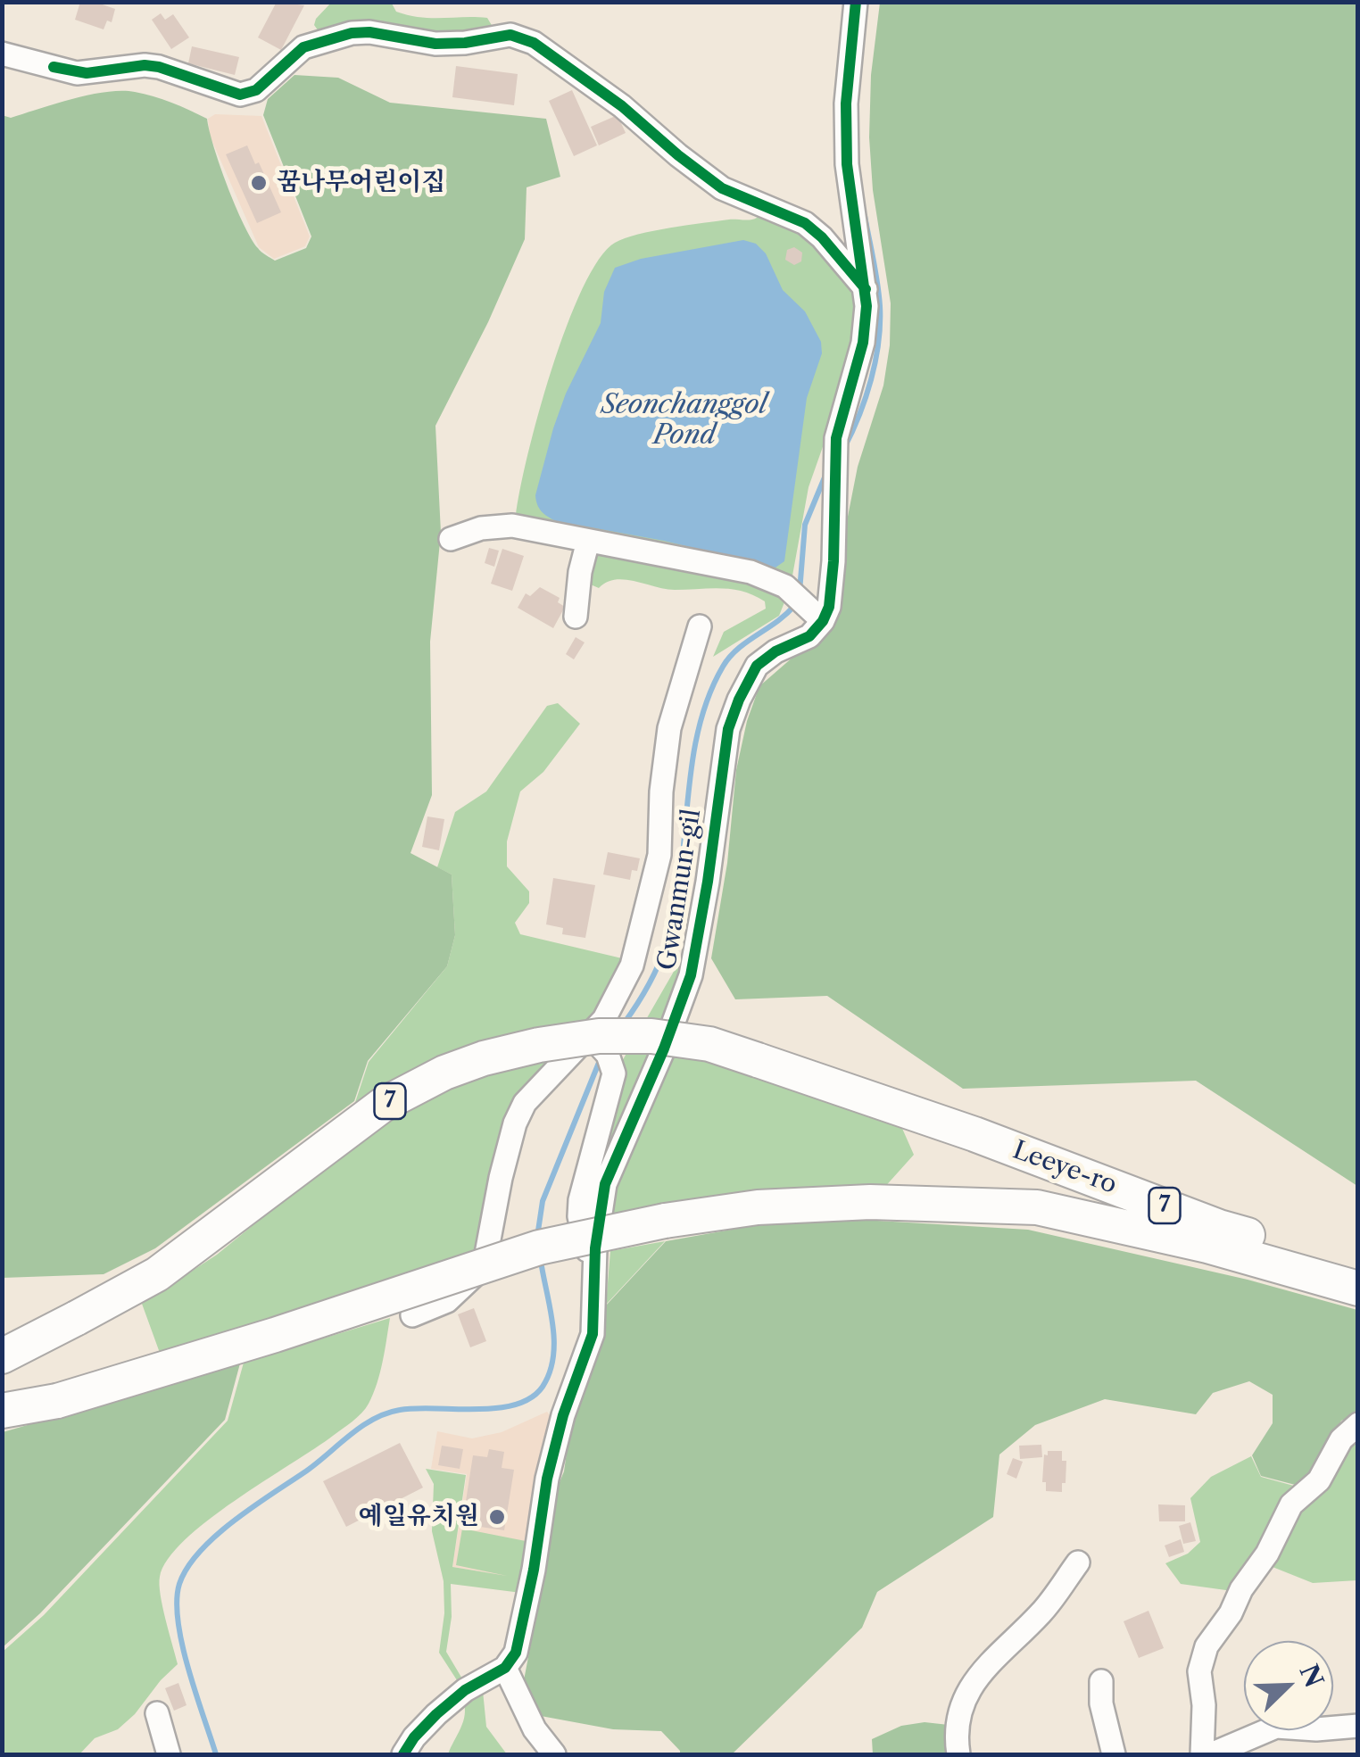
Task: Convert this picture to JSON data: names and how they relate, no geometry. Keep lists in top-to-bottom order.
{
  "streets": {
    "highway": ["7", "Leeye-ro"],
    "street": ["Gwanmun-gil"]
  },
  "water": ["Seonchanggol Pond"],
  "places": ["꿈나무어린이집", "예일유치원"],
  "north": "top right"
}
